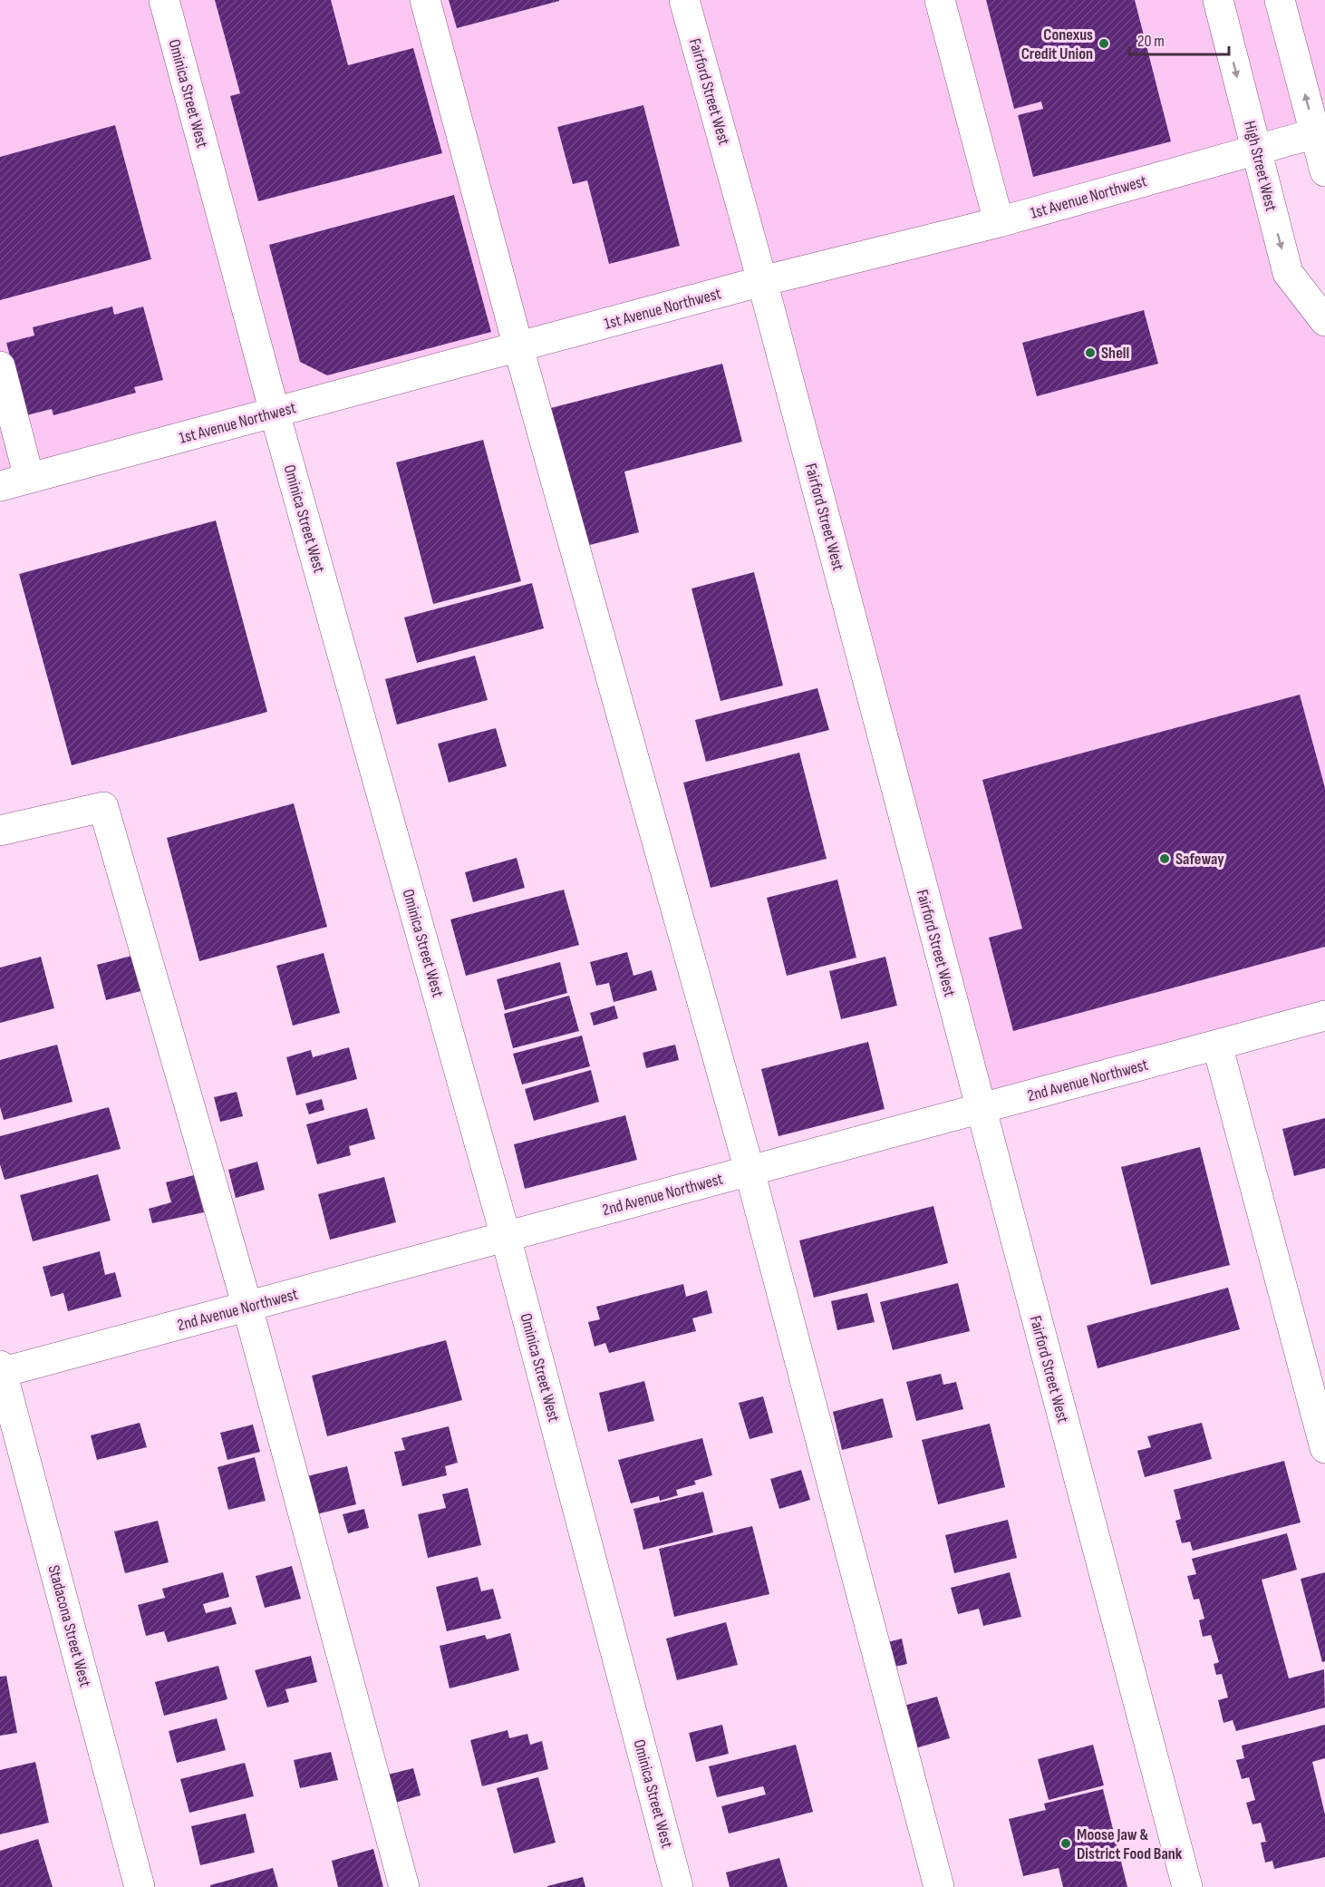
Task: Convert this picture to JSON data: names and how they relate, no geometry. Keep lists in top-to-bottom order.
{
  "streets": {
    "street": [
      "Fairford Street West",
      "Ominica Street West",
      "High Street West",
      "1st Avenue Northwest",
      "2nd Avenue Northwest",
      "Stadacona Street West"
    ]
  },
  "crossings": [
    ["Fairford Street West", "1st Avenue Northwest"],
    ["Fairford Street West", "2nd Avenue Northwest"],
    ["Ominica Street West", "1st Avenue Northwest"],
    ["Ominica Street West", "2nd Avenue Northwest"],
    ["High Street West", "1st Avenue Northwest"],
    ["2nd Avenue Northwest", "Stadacona Street West"]
  ],
  "places": [
    "Conexus Credit Union",
    "Shell",
    "Safeway",
    "Moose Jaw & District Food Bank"
  ],
  "scale_bar": "20 m"
}
